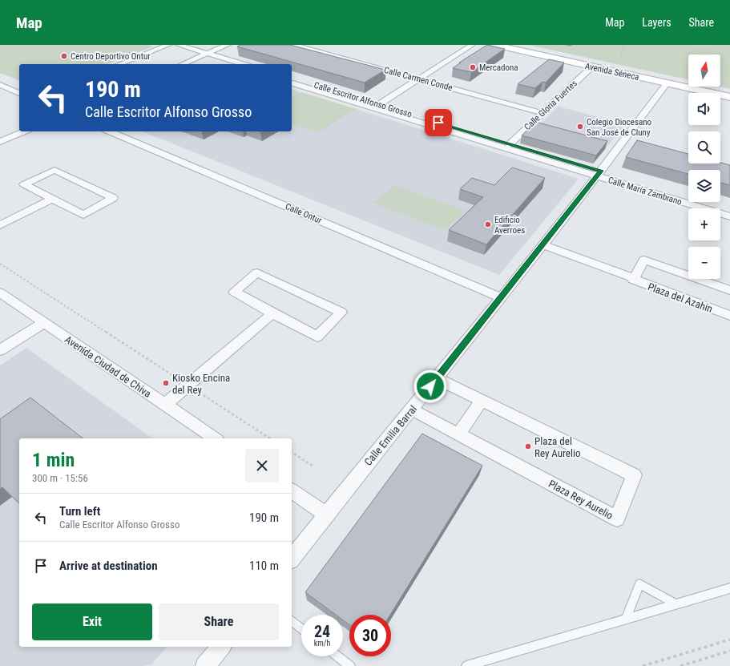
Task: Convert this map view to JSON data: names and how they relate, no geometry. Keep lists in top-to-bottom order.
{
  "streets": {
    "street": [
      "Avenida Séneca",
      "Calle Carmen Conde",
      "Calle Escritor Alfonso Grosso",
      "Calle Gloria Fuertes",
      "Calle María Zambrano",
      "Calle Ontur",
      "Plaza del Azahin",
      "Avenida Ciudad de Chiva",
      "Calle Emilia Barral",
      "Plaza Rey Aurelio"
    ]
  },
  "crossings": [
    ["Avenida Séneca", "Calle Gloria Fuertes"],
    ["Avenida Séneca", "Calle Emilia Barral"],
    ["Calle Carmen Conde", "Calle Gloria Fuertes"],
    ["Calle Escritor Alfonso Grosso", "Calle Gloria Fuertes"],
    ["Calle Escritor Alfonso Grosso", "Calle María Zambrano"],
    ["Calle Escritor Alfonso Grosso", "Calle Emilia Barral"],
    ["Calle María Zambrano", "Calle Emilia Barral"],
    ["Calle Ontur", "Calle Emilia Barral"],
    ["Plaza del Azahin", "Calle Emilia Barral"],
    ["Calle Emilia Barral", "Plaza Rey Aurelio"]
  ],
  "places": [
    "Centro Deportivo Ontur",
    "Mercadona",
    "Colegio Diocesano San José de Cluny",
    "Edificio Averroes",
    "Kiosko Encina del Rey",
    "Plaza del Rey Aurelio"
  ],
  "north": "top",
  "page": {
    "header": "Map",
    "nav": ["Map", "Layers", "Share"],
    "map_buttons": ["+", "−"],
    "turn": ["190 m", "Calle Escritor Alfonso Grosso"],
    "heading": ["1 min", "300 m · 15:56"],
    "list": [
      {
        "name": "Turn left",
        "note": "Calle Escritor Alfonso Grosso",
        "value": "190 m"
      },
      {
        "name": "Arrive at destination",
        "value": "110 m"
      }
    ],
    "buttons": ["Exit", "Share"],
    "speed": "24 km/h",
    "limit": "30"
  }
}
